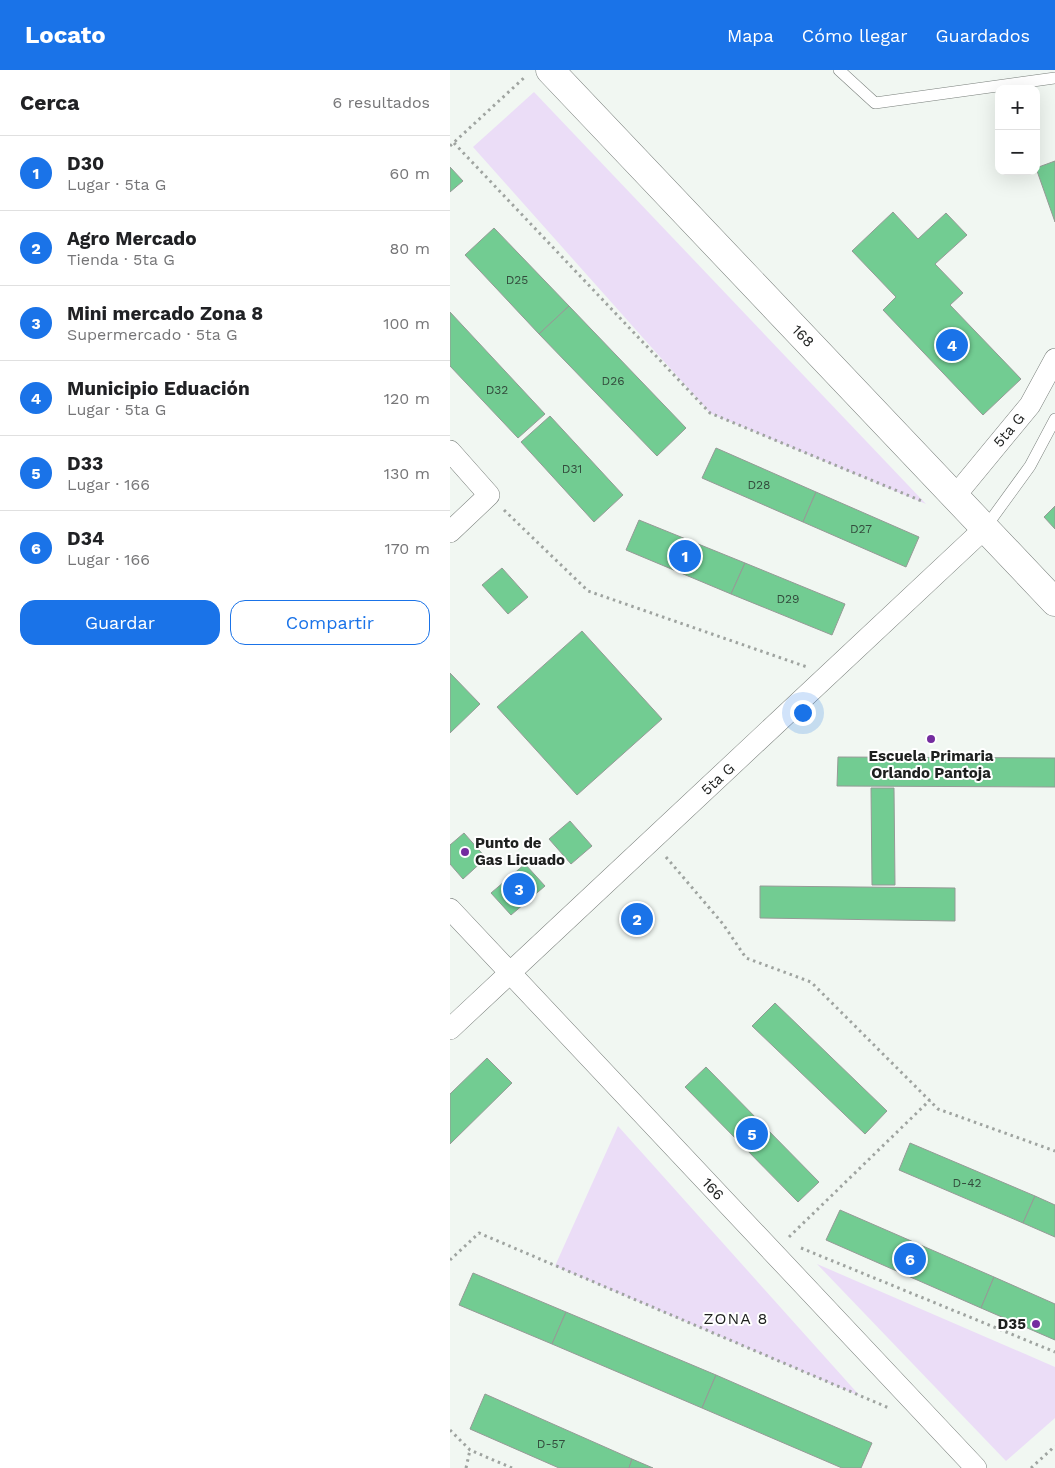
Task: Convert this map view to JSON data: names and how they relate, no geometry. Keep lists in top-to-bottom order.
{
  "streets": {
    "street": ["168", "5ta G", "166"]
  },
  "crossings": [
    ["168", "5ta G"],
    ["5ta G", "166"]
  ],
  "districts": ["ZONA 8"],
  "places": ["Escuela Primaria Orlando Pantoja", "Punto de Gas Licuado", "D35"],
  "house_numbers": [
    "D25",
    "D26",
    "D32",
    "D31",
    "D28",
    "D27",
    "D29",
    "D-42",
    "D-57"
  ],
  "page": {
    "header": "Locato",
    "nav": ["Mapa", "Cómo llegar", "Guardados"],
    "heading": ["Cerca", "6 resultados"],
    "map_buttons": ["+", "−"],
    "list": [
      {
        "mark": "1",
        "name": "D30",
        "note": "Lugar · 5ta G",
        "value": "60 m"
      },
      {
        "mark": "2",
        "name": "Agro Mercado",
        "note": "Tienda · 5ta G",
        "value": "80 m"
      },
      {
        "mark": "3",
        "name": "Mini mercado Zona 8",
        "note": "Supermercado · 5ta G",
        "value": "100 m"
      },
      {
        "mark": "4",
        "name": "Municipio Eduación",
        "note": "Lugar · 5ta G",
        "value": "120 m"
      },
      {
        "mark": "5",
        "name": "D33",
        "note": "Lugar · 166",
        "value": "130 m"
      },
      {
        "mark": "6",
        "name": "D34",
        "note": "Lugar · 166",
        "value": "170 m"
      }
    ],
    "pins": [
      "4",
      "1",
      "3",
      "2",
      "5",
      "6"
    ],
    "buttons": ["Guardar", "Compartir"]
  }
}
